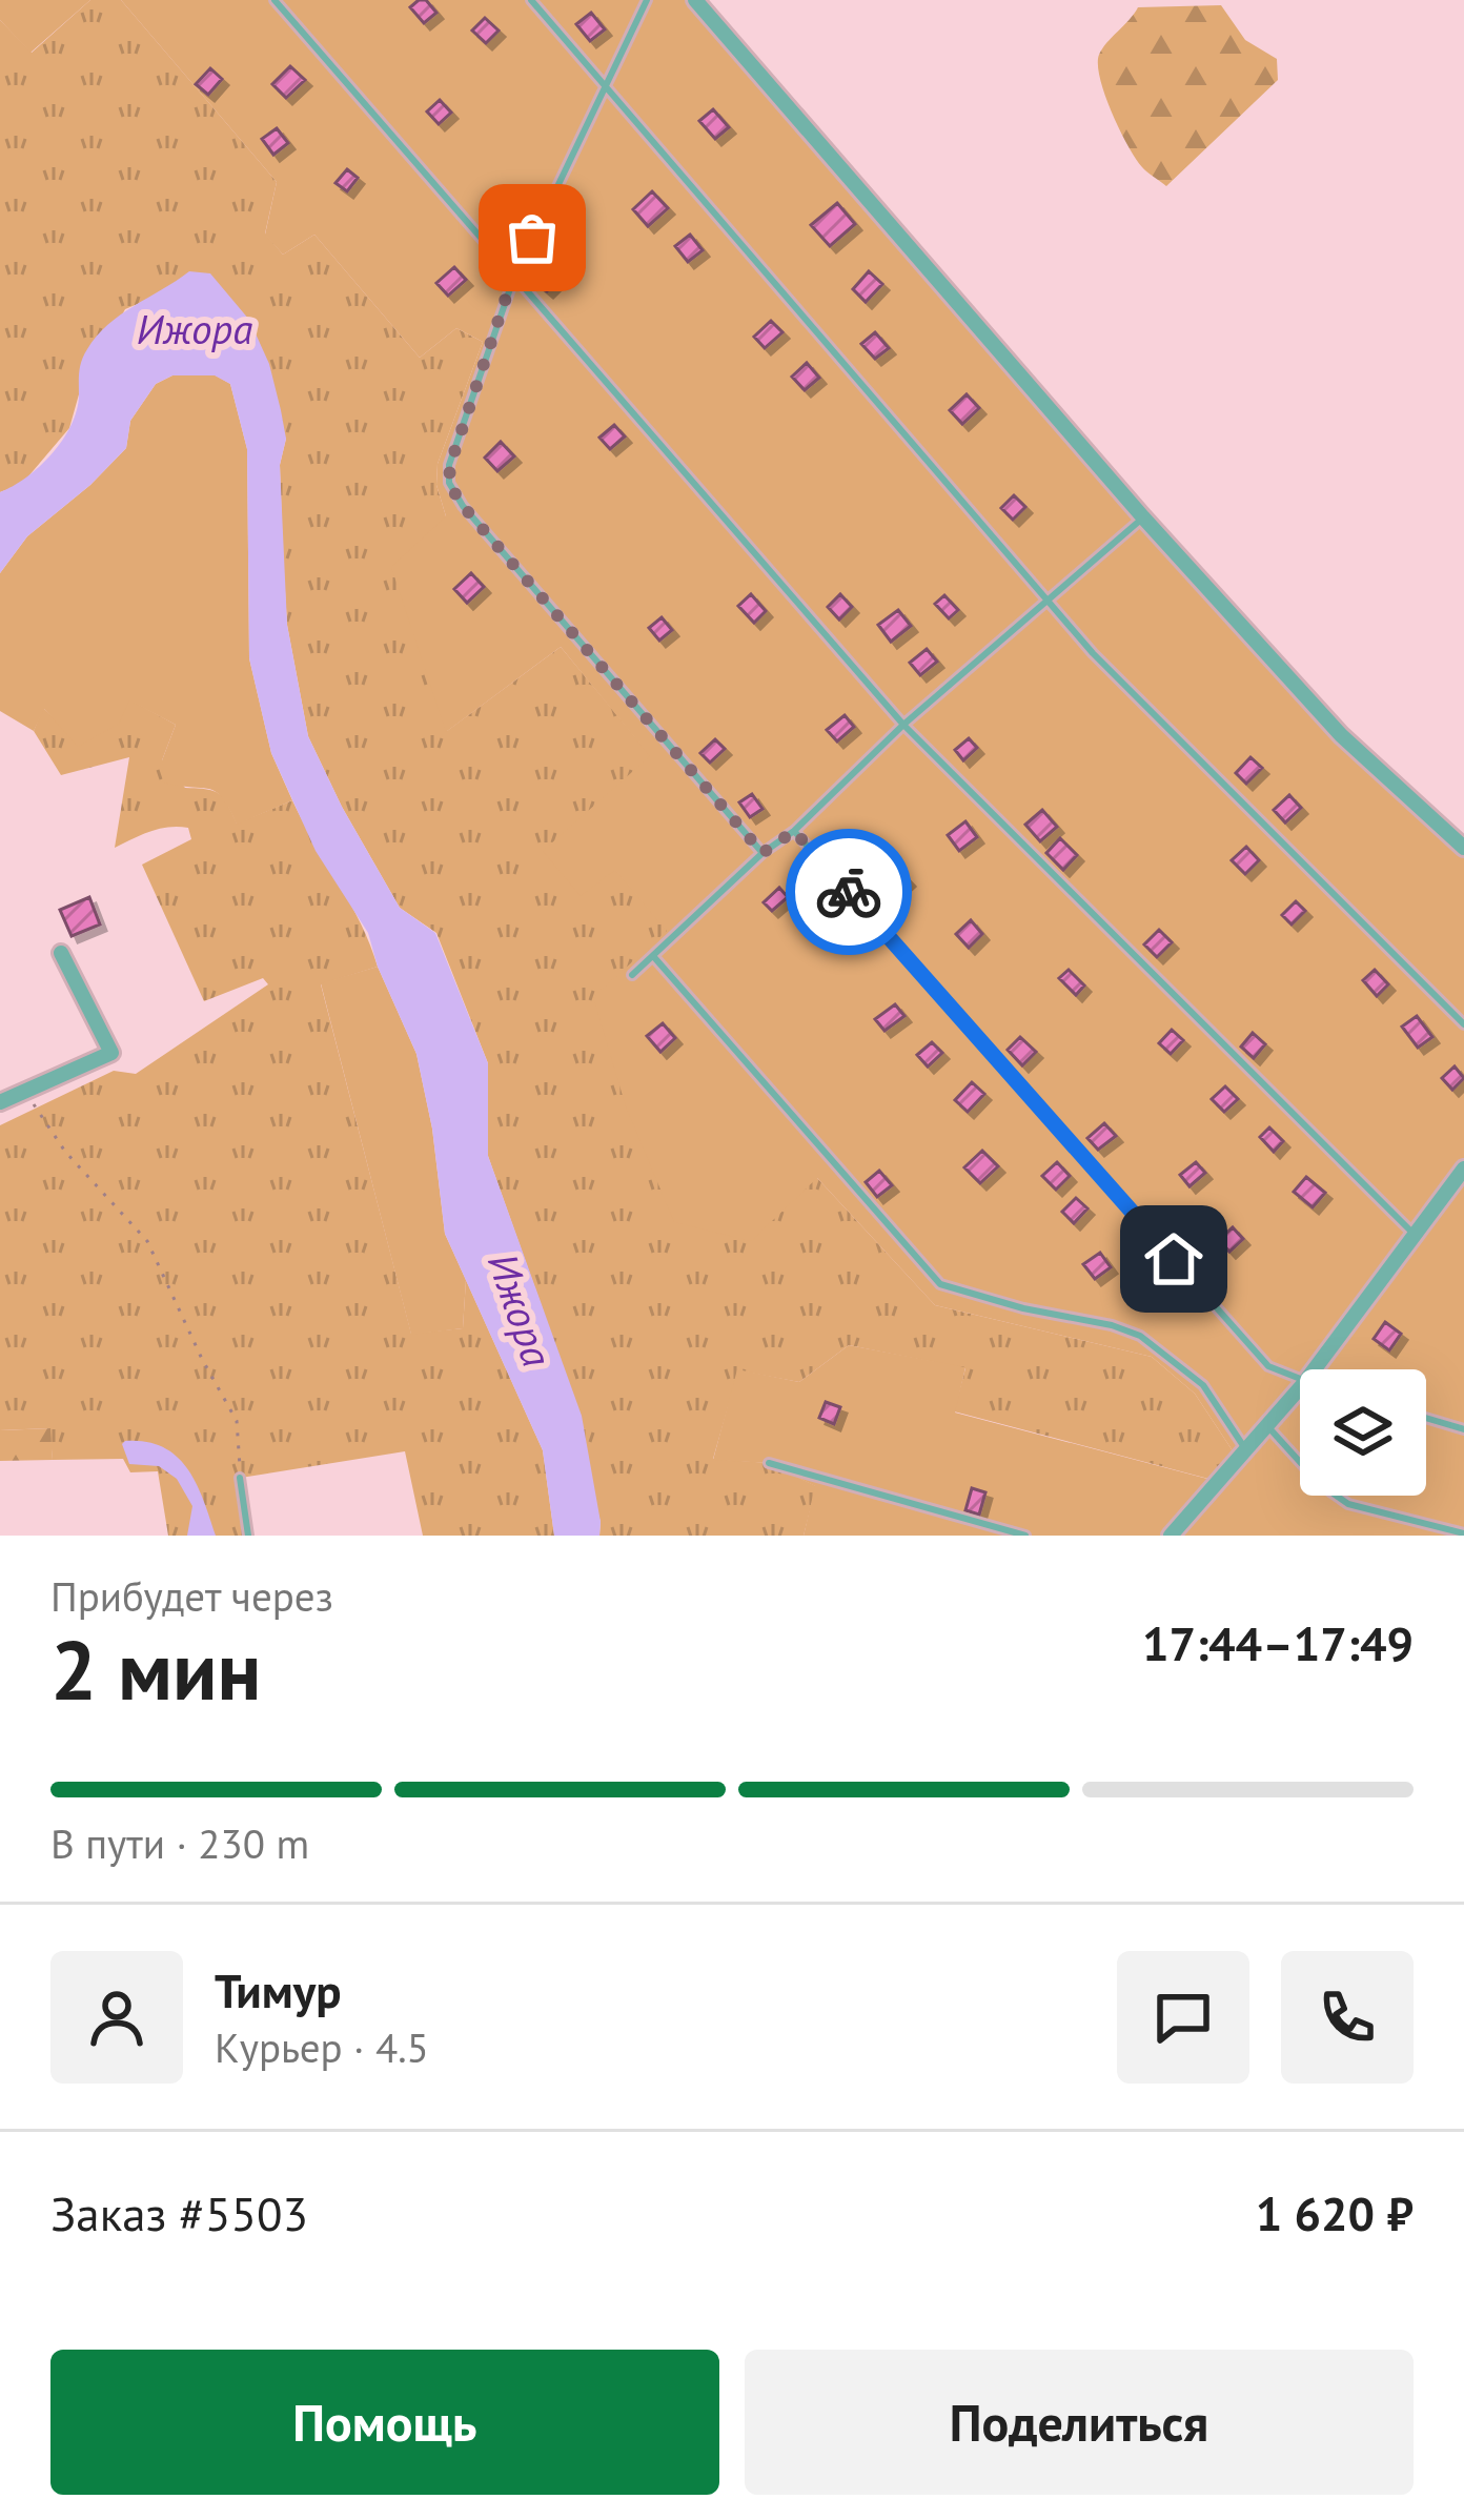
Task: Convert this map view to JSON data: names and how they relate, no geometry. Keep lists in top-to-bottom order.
{
  "water": ["Ижора"],
  "page": {
    "heading": ["2 мин", "Прибудет через", "17:44–17:49"],
    "panel": [
      "Тимур",
      "Курьер · 4.5",
      "Заказ #5503",
      "1 620 ₽"
    ],
    "bar": "В пути · 230 m",
    "buttons": ["Помощь", "Поделиться"]
  }
}
